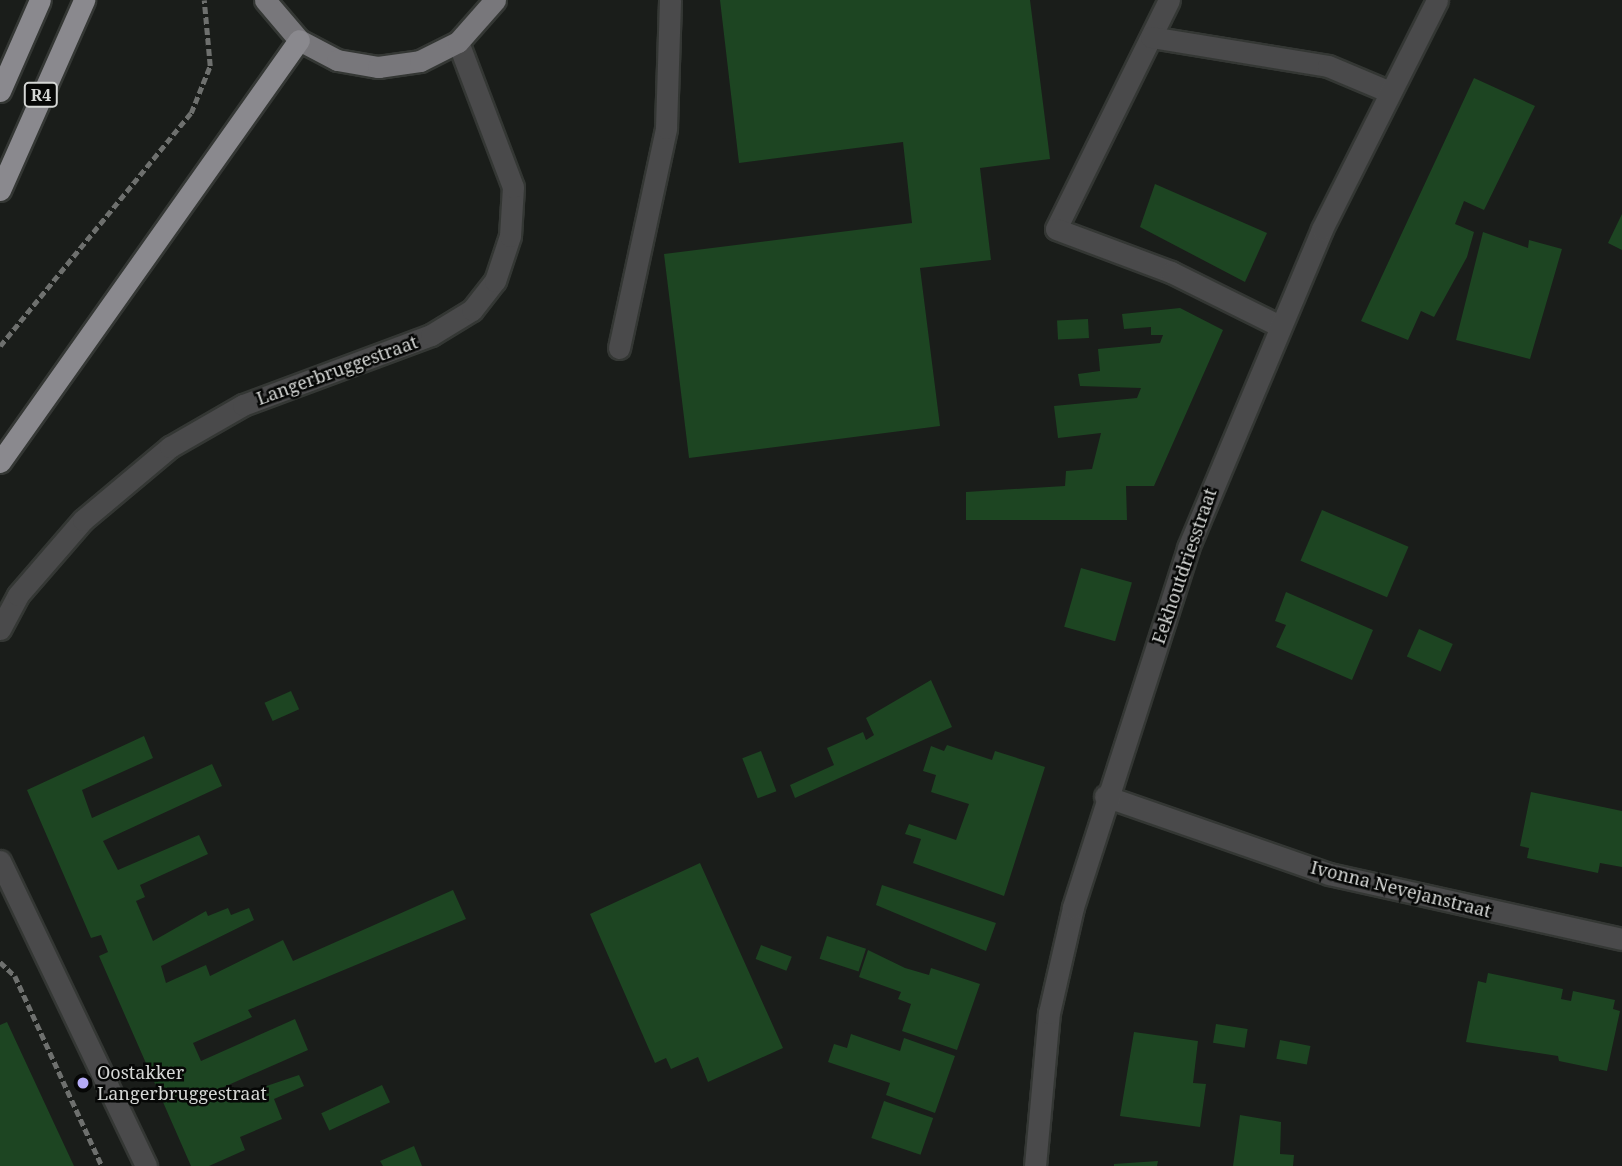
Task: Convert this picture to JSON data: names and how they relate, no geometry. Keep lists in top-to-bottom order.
{
  "streets": {
    "highway": ["R4"],
    "street": ["Langerbruggestraat", "Eekhoutdriesstraat", "Ivonna Nevejanstraat"]
  },
  "crossings": [
    ["Eekhoutdriesstraat", "Ivonna Nevejanstraat"]
  ],
  "places": ["Oostakker Langerbruggestraat"]
}
